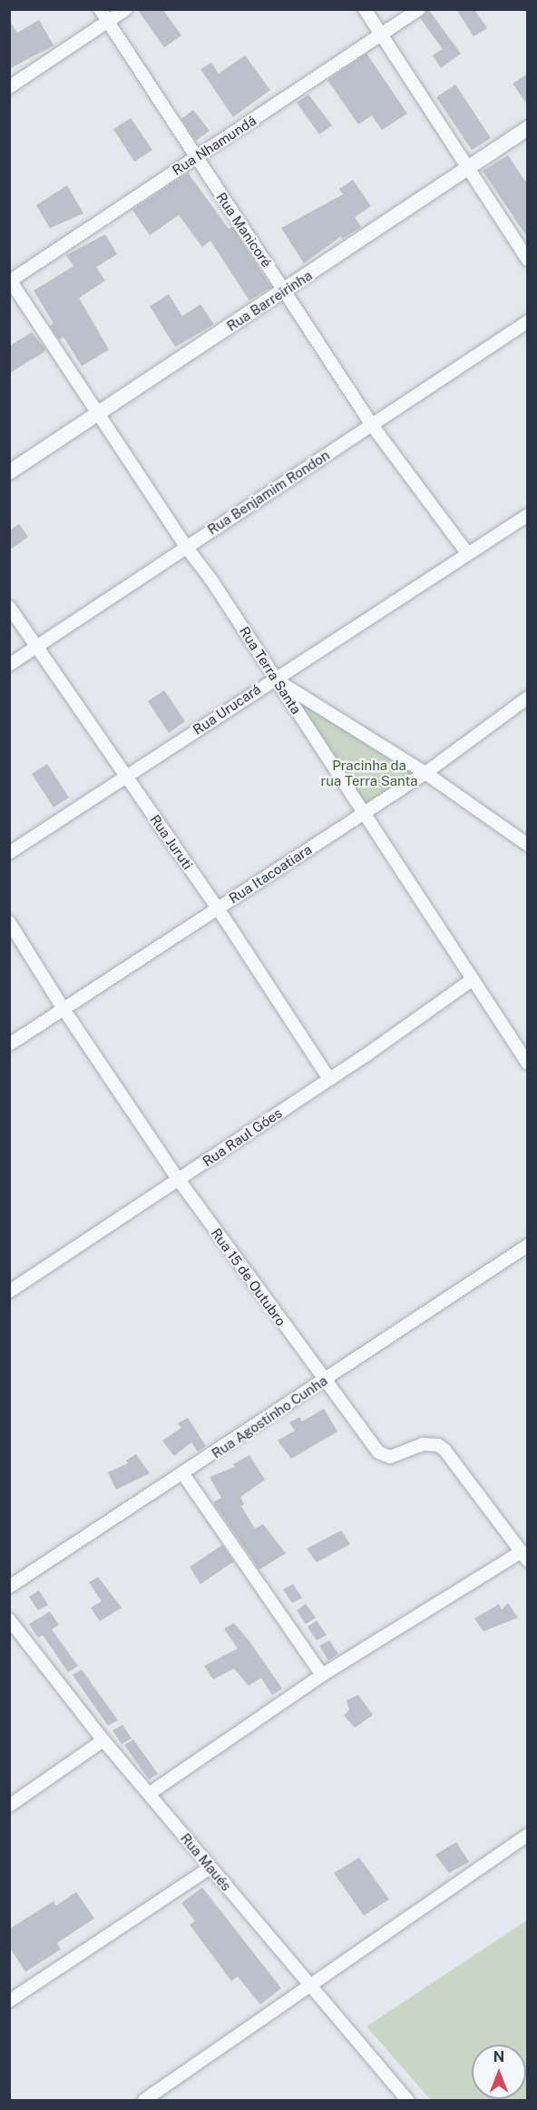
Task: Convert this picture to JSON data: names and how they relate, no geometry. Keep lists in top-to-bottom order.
{
  "streets": {
    "street": [
      "Rua Nhamundá",
      "Rua Manicoré",
      "Rua Barreirinha",
      "Rua Benjamim Rondon",
      "Rua Terra Santa",
      "Rua Urucará",
      "Rua Juruti",
      "Rua Itacoatiara",
      "Rua Raul Góes",
      "Rua 15 de Outubro",
      "Rua Agostinho Cunha",
      "Rua Maués"
    ]
  },
  "crossings": [
    ["Rua Nhamundá", "Rua Manicoré"],
    ["Rua Nhamundá", "Rua Terra Santa"],
    ["Rua Manicoré", "Rua Barreirinha"],
    ["Rua Manicoré", "Rua Benjamim Rondon"],
    ["Rua Manicoré", "Rua Urucará"],
    ["Rua Barreirinha", "Rua Terra Santa"],
    ["Rua Benjamim Rondon", "Rua Terra Santa"],
    ["Rua Benjamim Rondon", "Rua Juruti"],
    ["Rua Terra Santa", "Rua Urucará"],
    ["Rua Terra Santa", "Rua Itacoatiara"],
    ["Rua Terra Santa", "Rua Raul Góes"],
    ["Rua Urucará", "Rua Juruti"],
    ["Rua Juruti", "Rua Itacoatiara"],
    ["Rua Juruti", "Rua Raul Góes"],
    ["Rua Itacoatiara", "Rua 15 de Outubro"],
    ["Rua Raul Góes", "Rua 15 de Outubro"],
    ["Rua 15 de Outubro", "Rua Agostinho Cunha"]
  ],
  "parks": ["Pracinha da rua Terra Santa"],
  "north": "top"
}
